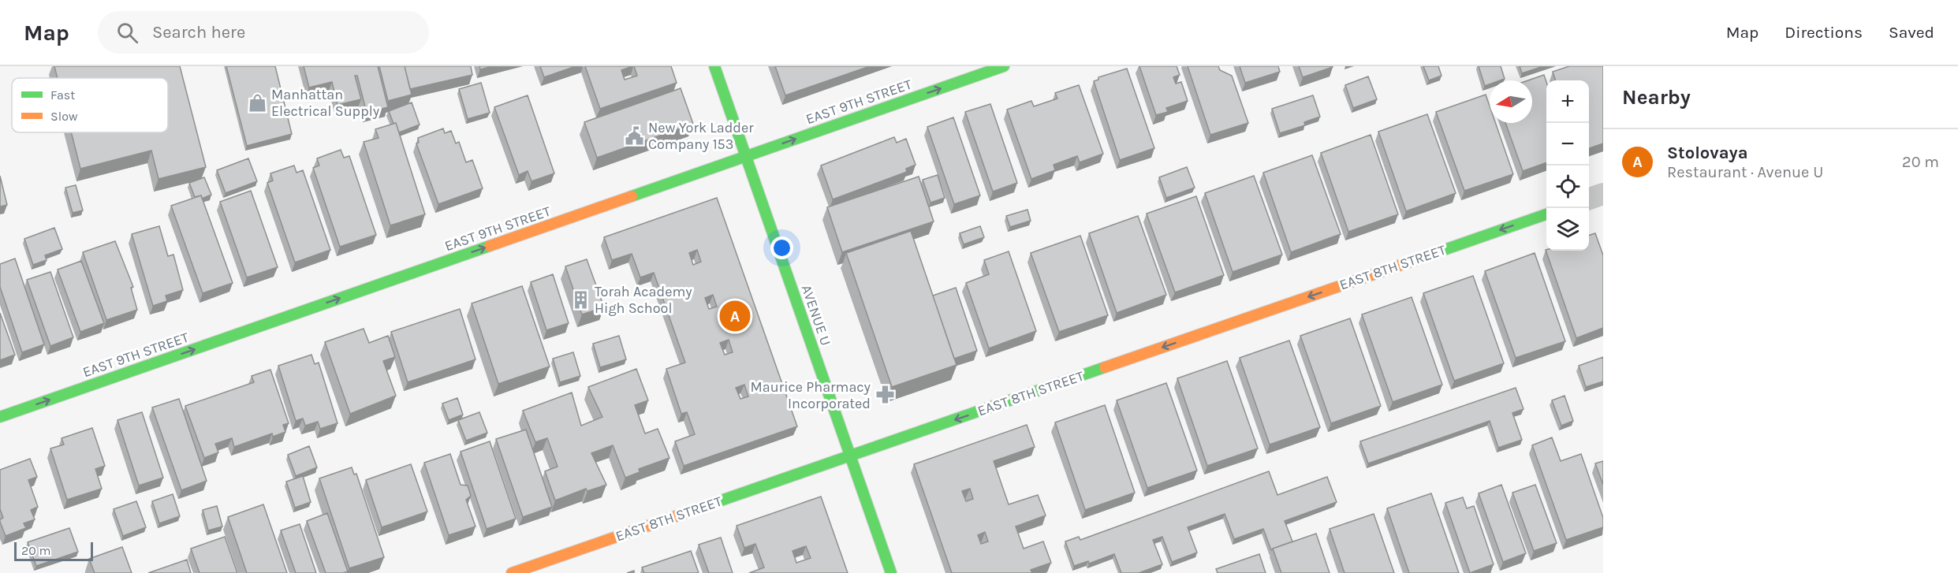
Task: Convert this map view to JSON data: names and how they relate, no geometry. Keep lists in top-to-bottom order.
{
  "streets": {
    "street": ["EAST 9TH STREET", "EAST 8TH STREET", "AVENUE U"]
  },
  "crossings": [
    ["EAST 9TH STREET", "AVENUE U"],
    ["EAST 8TH STREET", "AVENUE U"]
  ],
  "one_way": ["EAST 9TH STREET", "EAST 8TH STREET"],
  "places": {
    "shop": ["Manhattan Electrical Supply"],
    "public building": ["New York Ladder Company 153"],
    "building": ["Torah Academy High School"],
    "pharmacy": ["Maurice Pharmacy Incorporated"]
  },
  "legend": ["Fast", "Slow"],
  "scale_bar": "20 m",
  "north": "left",
  "page": {
    "header": "Map",
    "search": "Search here",
    "nav": ["Map", "Directions", "Saved"],
    "heading": "Nearby",
    "map_buttons": ["+", "−"],
    "list": [
      {
        "mark": "A",
        "name": "Stolovaya",
        "note": "Restaurant · Avenue U",
        "value": "20 m"
      }
    ],
    "pins": "A",
    "scale": "20 m"
  }
}
